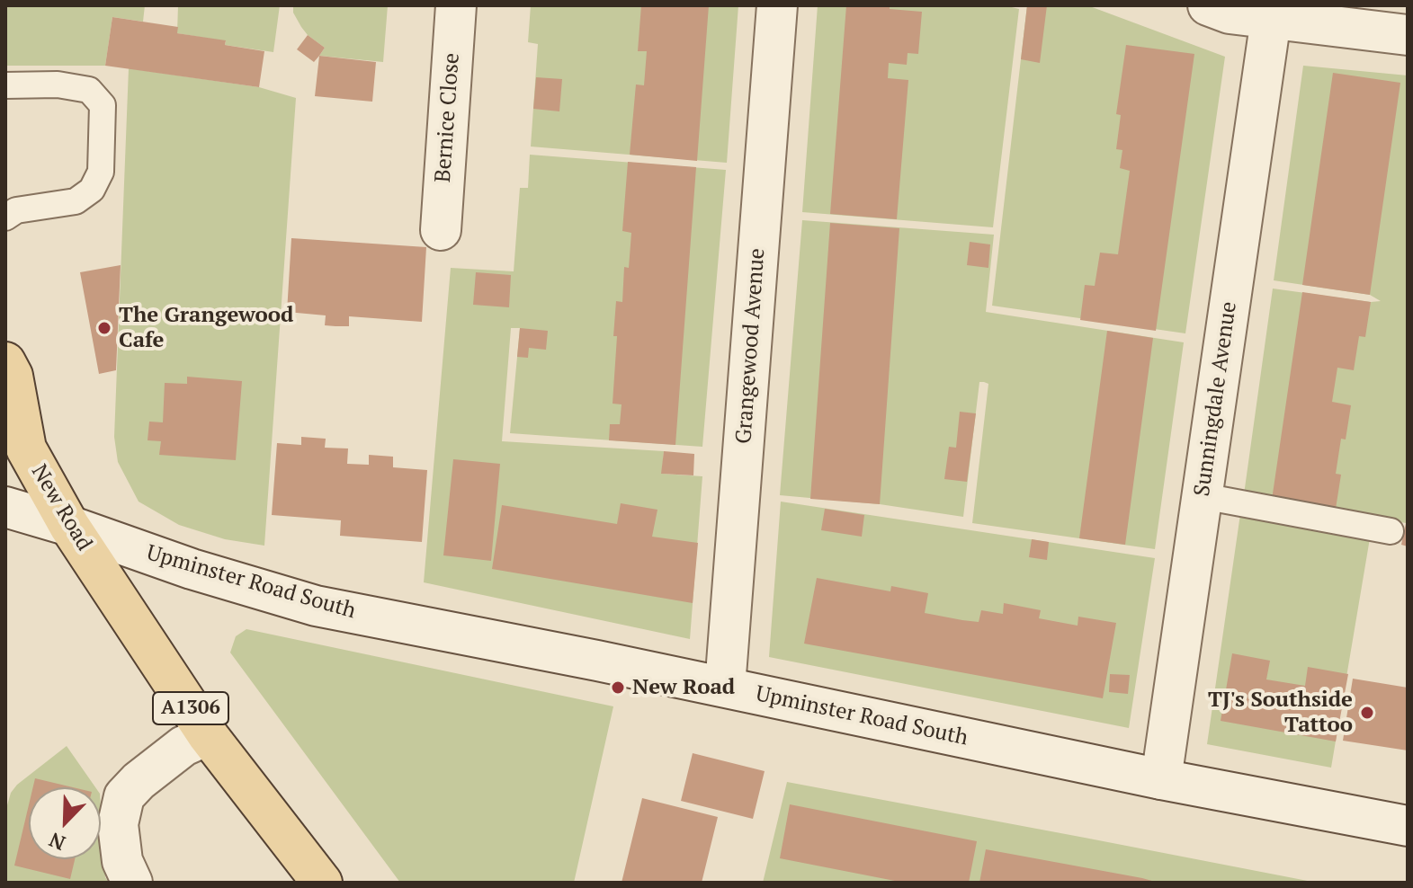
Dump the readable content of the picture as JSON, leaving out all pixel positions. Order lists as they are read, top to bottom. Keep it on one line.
{"streets":{"main road":["New Road","A1306"],"street":["Bernice Close","Grangewood Avenue","Sunningdale Avenue","Upminster Road South"]},"crossings":[["Grangewood Avenue","Upminster Road South"],["Sunningdale Avenue","Upminster Road South"],["New Road","Upminster Road South"]],"places":["The Grangewood Cafe","New Road","TJ's Southside Tattoo"],"north":"bottom left"}
